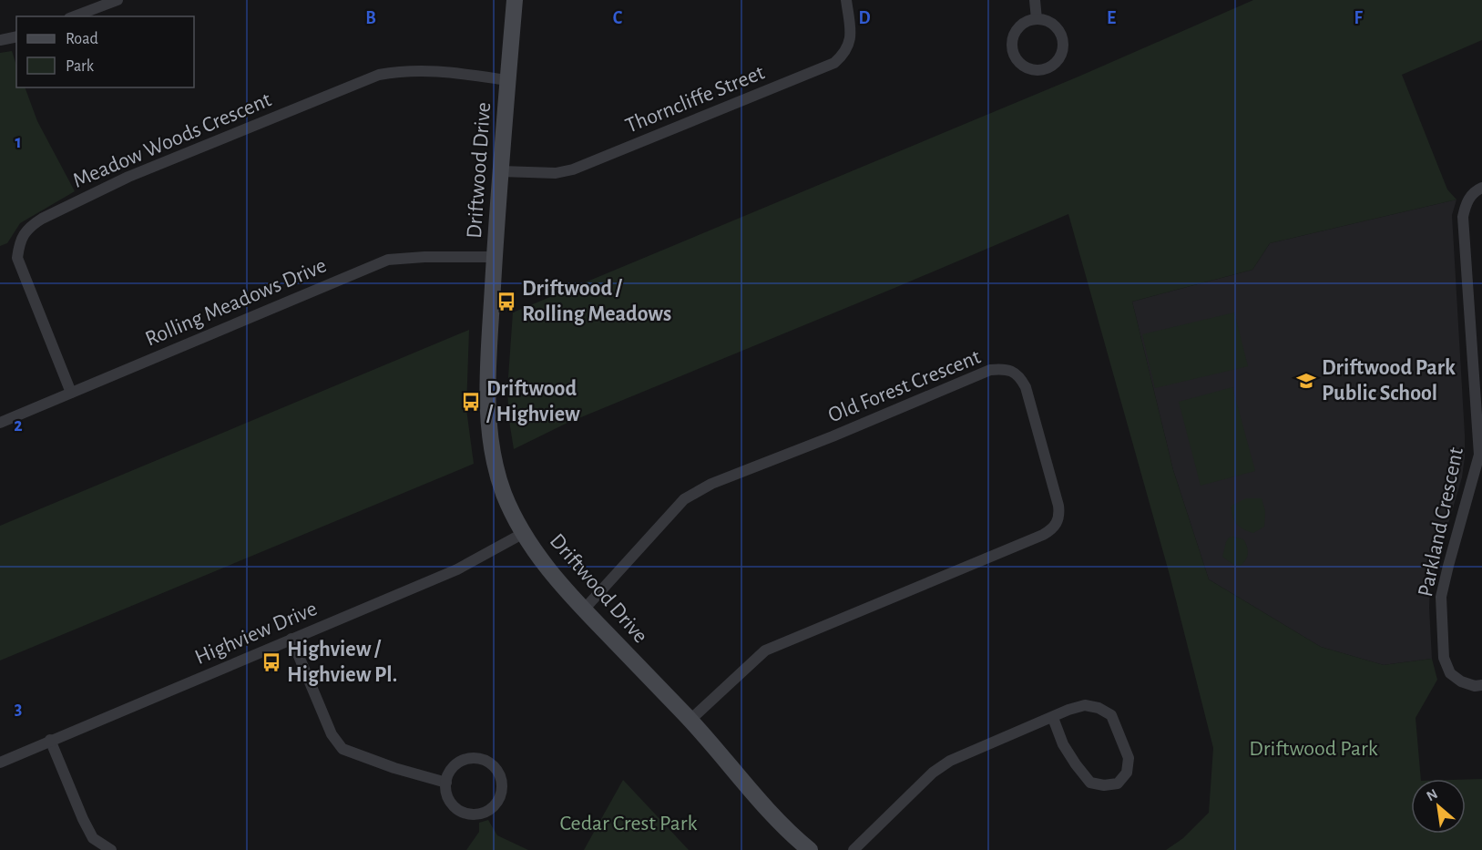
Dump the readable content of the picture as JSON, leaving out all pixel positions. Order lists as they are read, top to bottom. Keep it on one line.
{"streets":{"street":["Thorncliffe Street","Meadow Woods Crescent","Driftwood Drive","Rolling Meadows Drive","Old Forest Crescent","Parkland Crescent","Highview Drive"]},"crossings":[["Thorncliffe Street","Driftwood Drive"],["Meadow Woods Crescent","Driftwood Drive"],["Meadow Woods Crescent","Rolling Meadows Drive"],["Driftwood Drive","Rolling Meadows Drive"],["Driftwood Drive","Old Forest Crescent"],["Driftwood Drive","Highview Drive"]],"parks":["Driftwood Park","Cedar Crest Park"],"places":{"bus stop":["Driftwood / Rolling Meadows","Driftwood / Highview","Highview / Highview Pl."],"school or university":["Driftwood Park Public School"]},"legend":["Road","Park"],"north":"top left","grid":{"columns":["B","C","D","E","F"],"rows":["1","2","3"]}}
